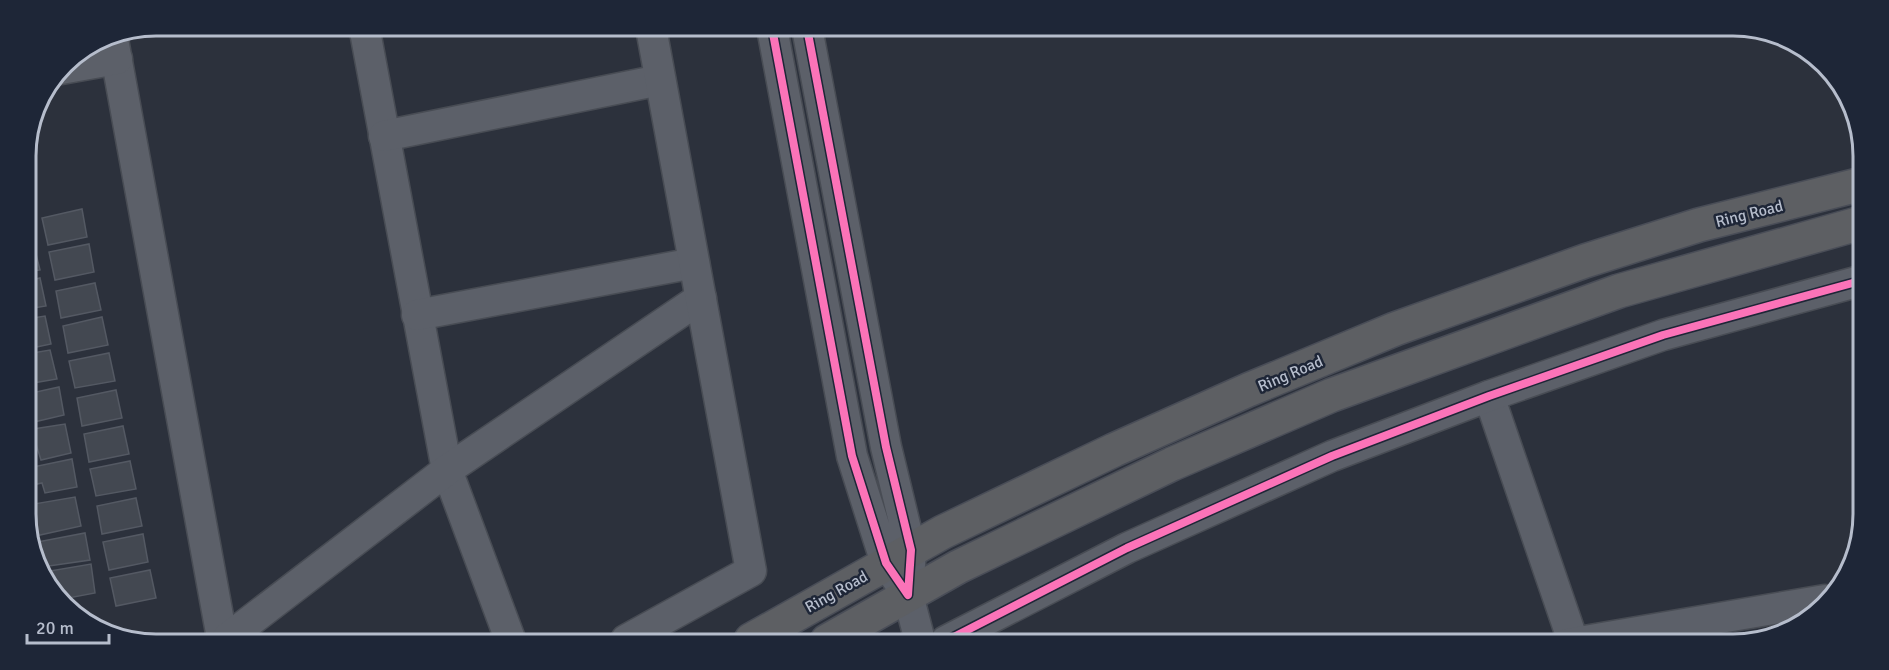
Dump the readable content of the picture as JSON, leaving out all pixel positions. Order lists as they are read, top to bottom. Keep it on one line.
{"streets":{"highway":["Ring Road"]},"scale_bar":"20 m"}
